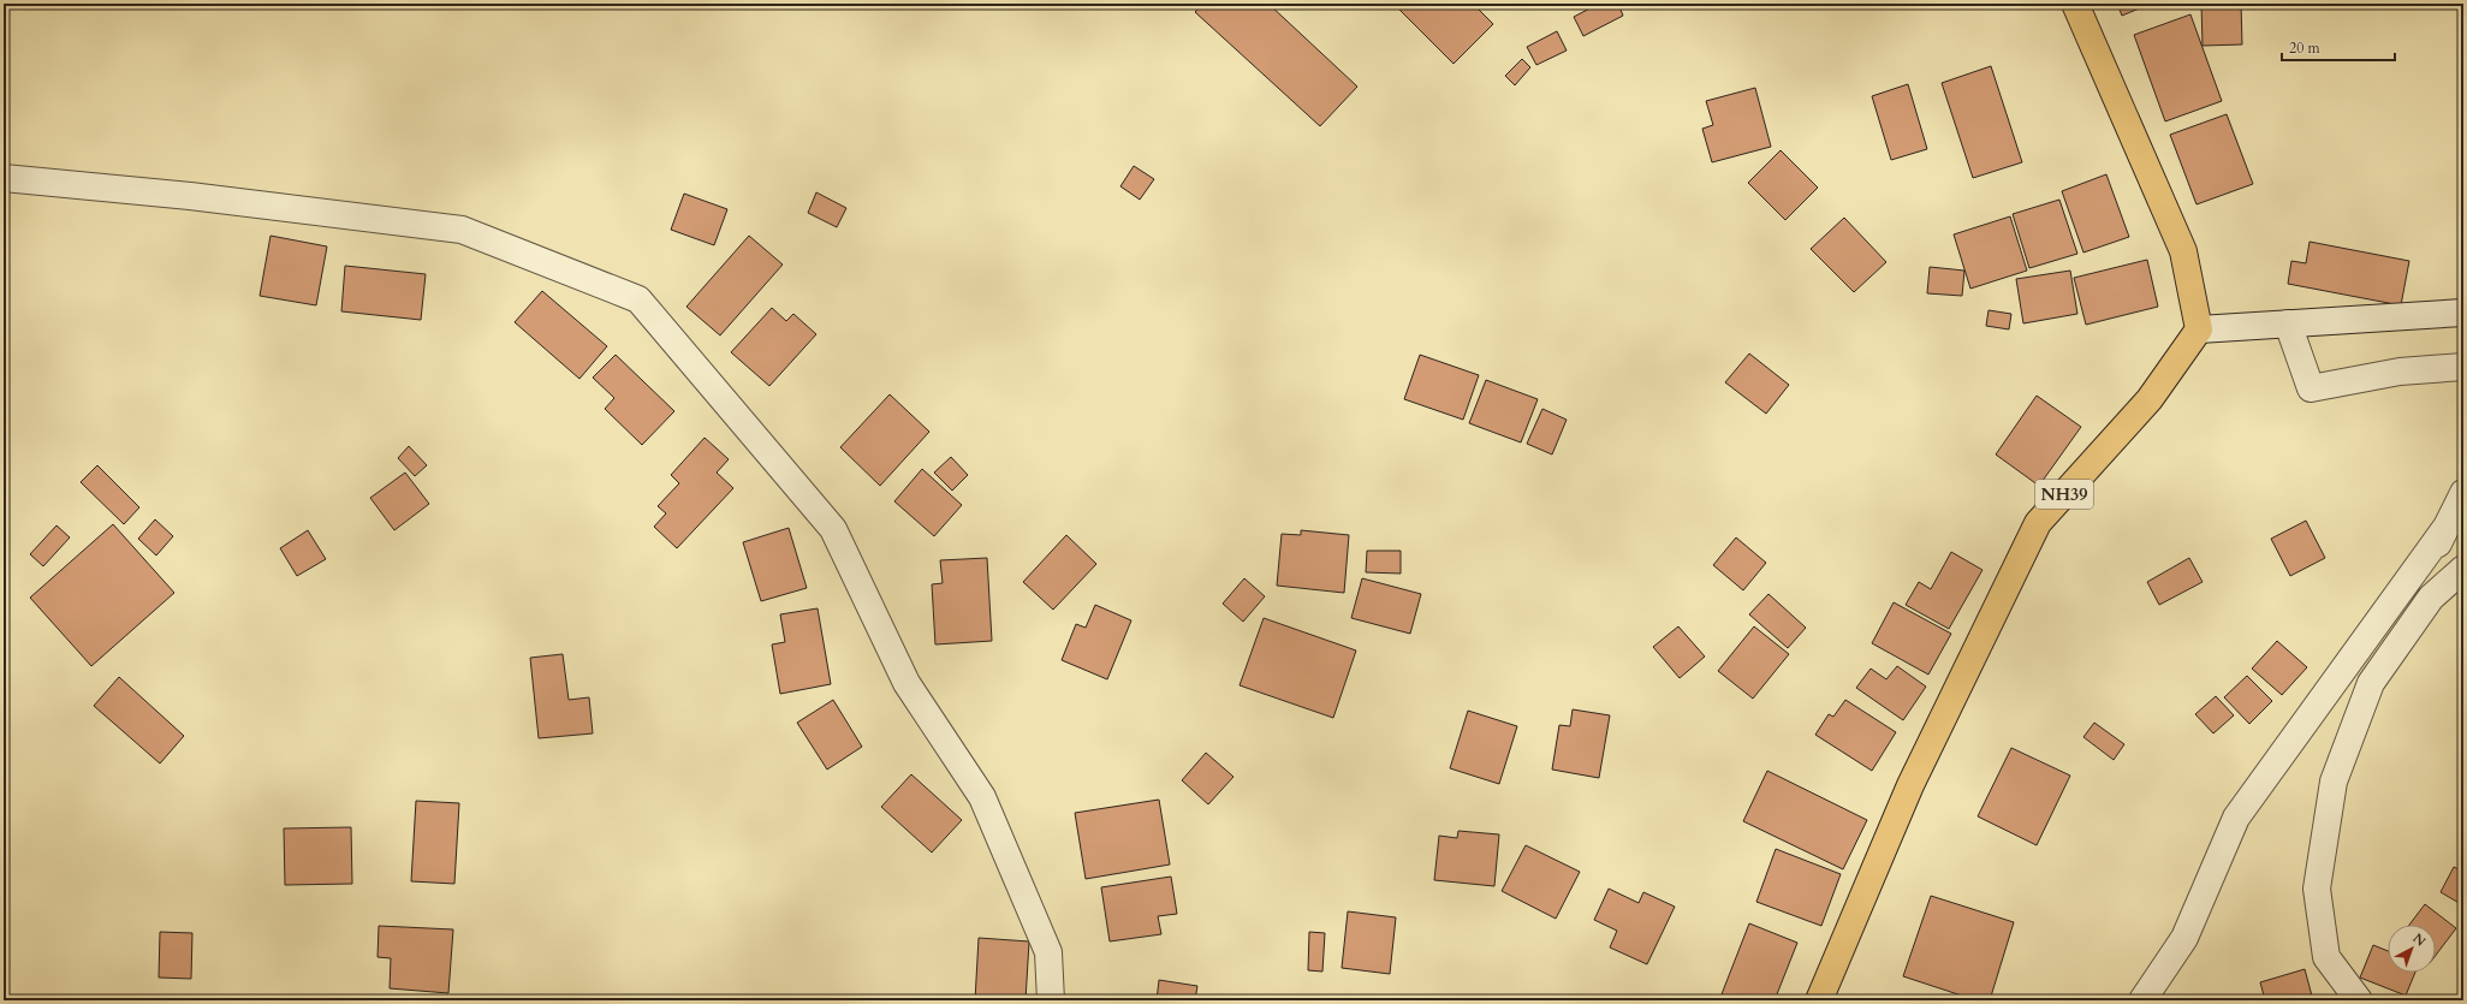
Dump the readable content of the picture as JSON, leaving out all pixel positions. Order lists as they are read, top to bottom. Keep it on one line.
{"streets":{"highway":["NH39"]},"scale_bar":"20 m","north":"top right"}
